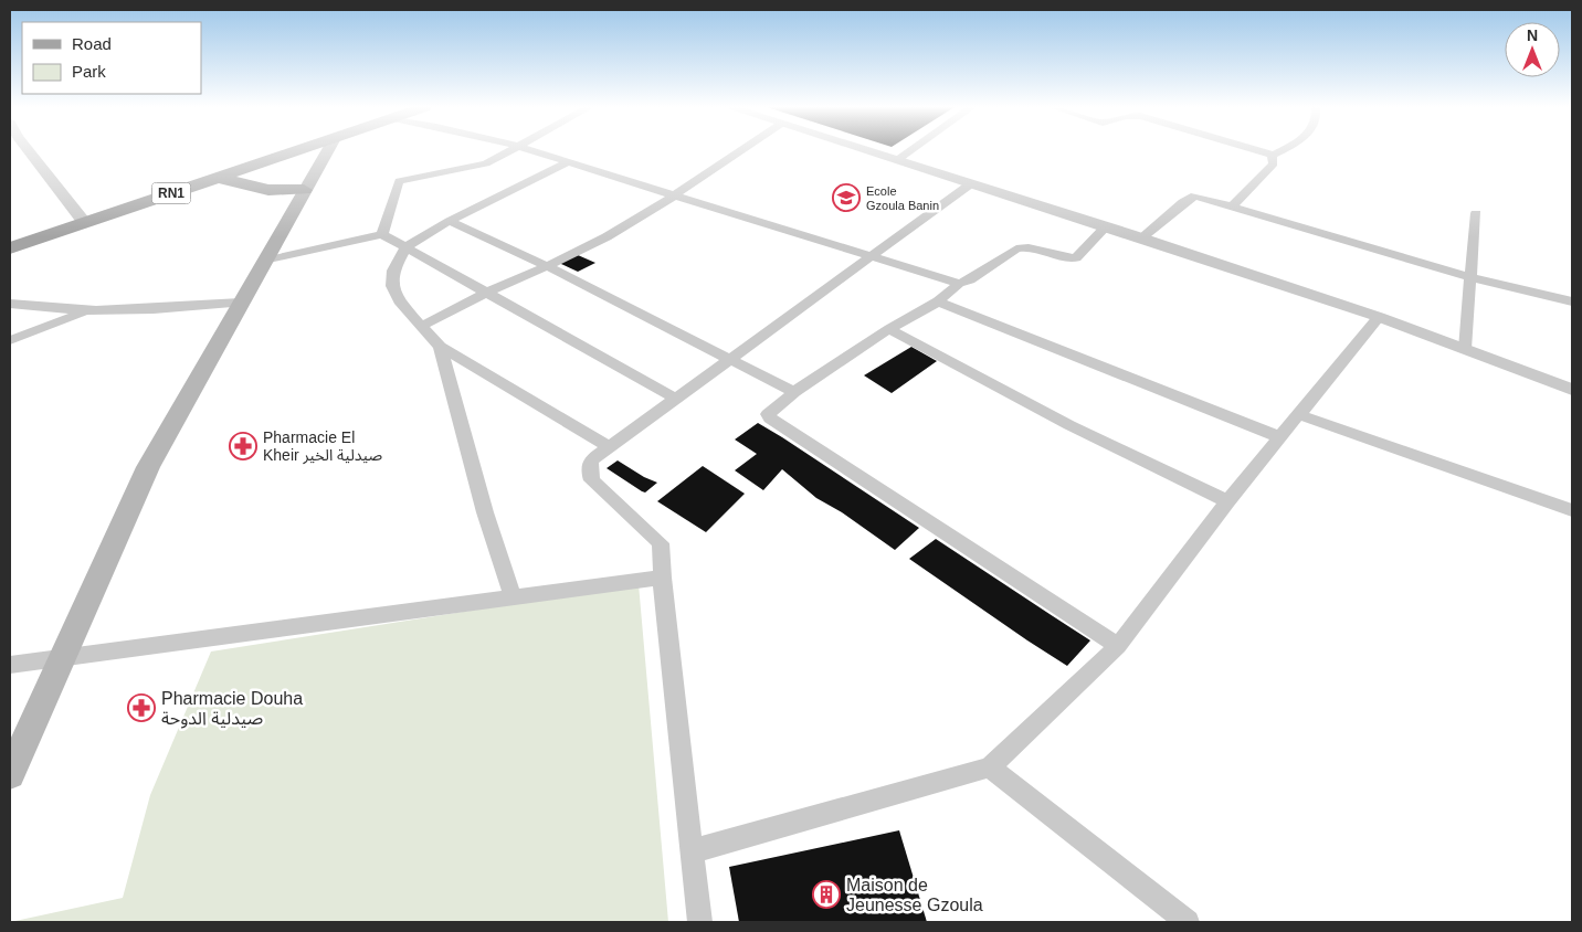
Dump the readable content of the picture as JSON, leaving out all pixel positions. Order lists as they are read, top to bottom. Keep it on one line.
{"streets":{"main road":["RN1"]},"places":{"school or university":["Ecole Gzoula Banin"],"pharmacy":["Pharmacie El Kheir صيدلية الخير","Pharmacie Douha صيدلية الدوحة"],"building":["Maison de Jeunesse Gzoula"]},"legend":["Road","Park"],"north":"top"}
